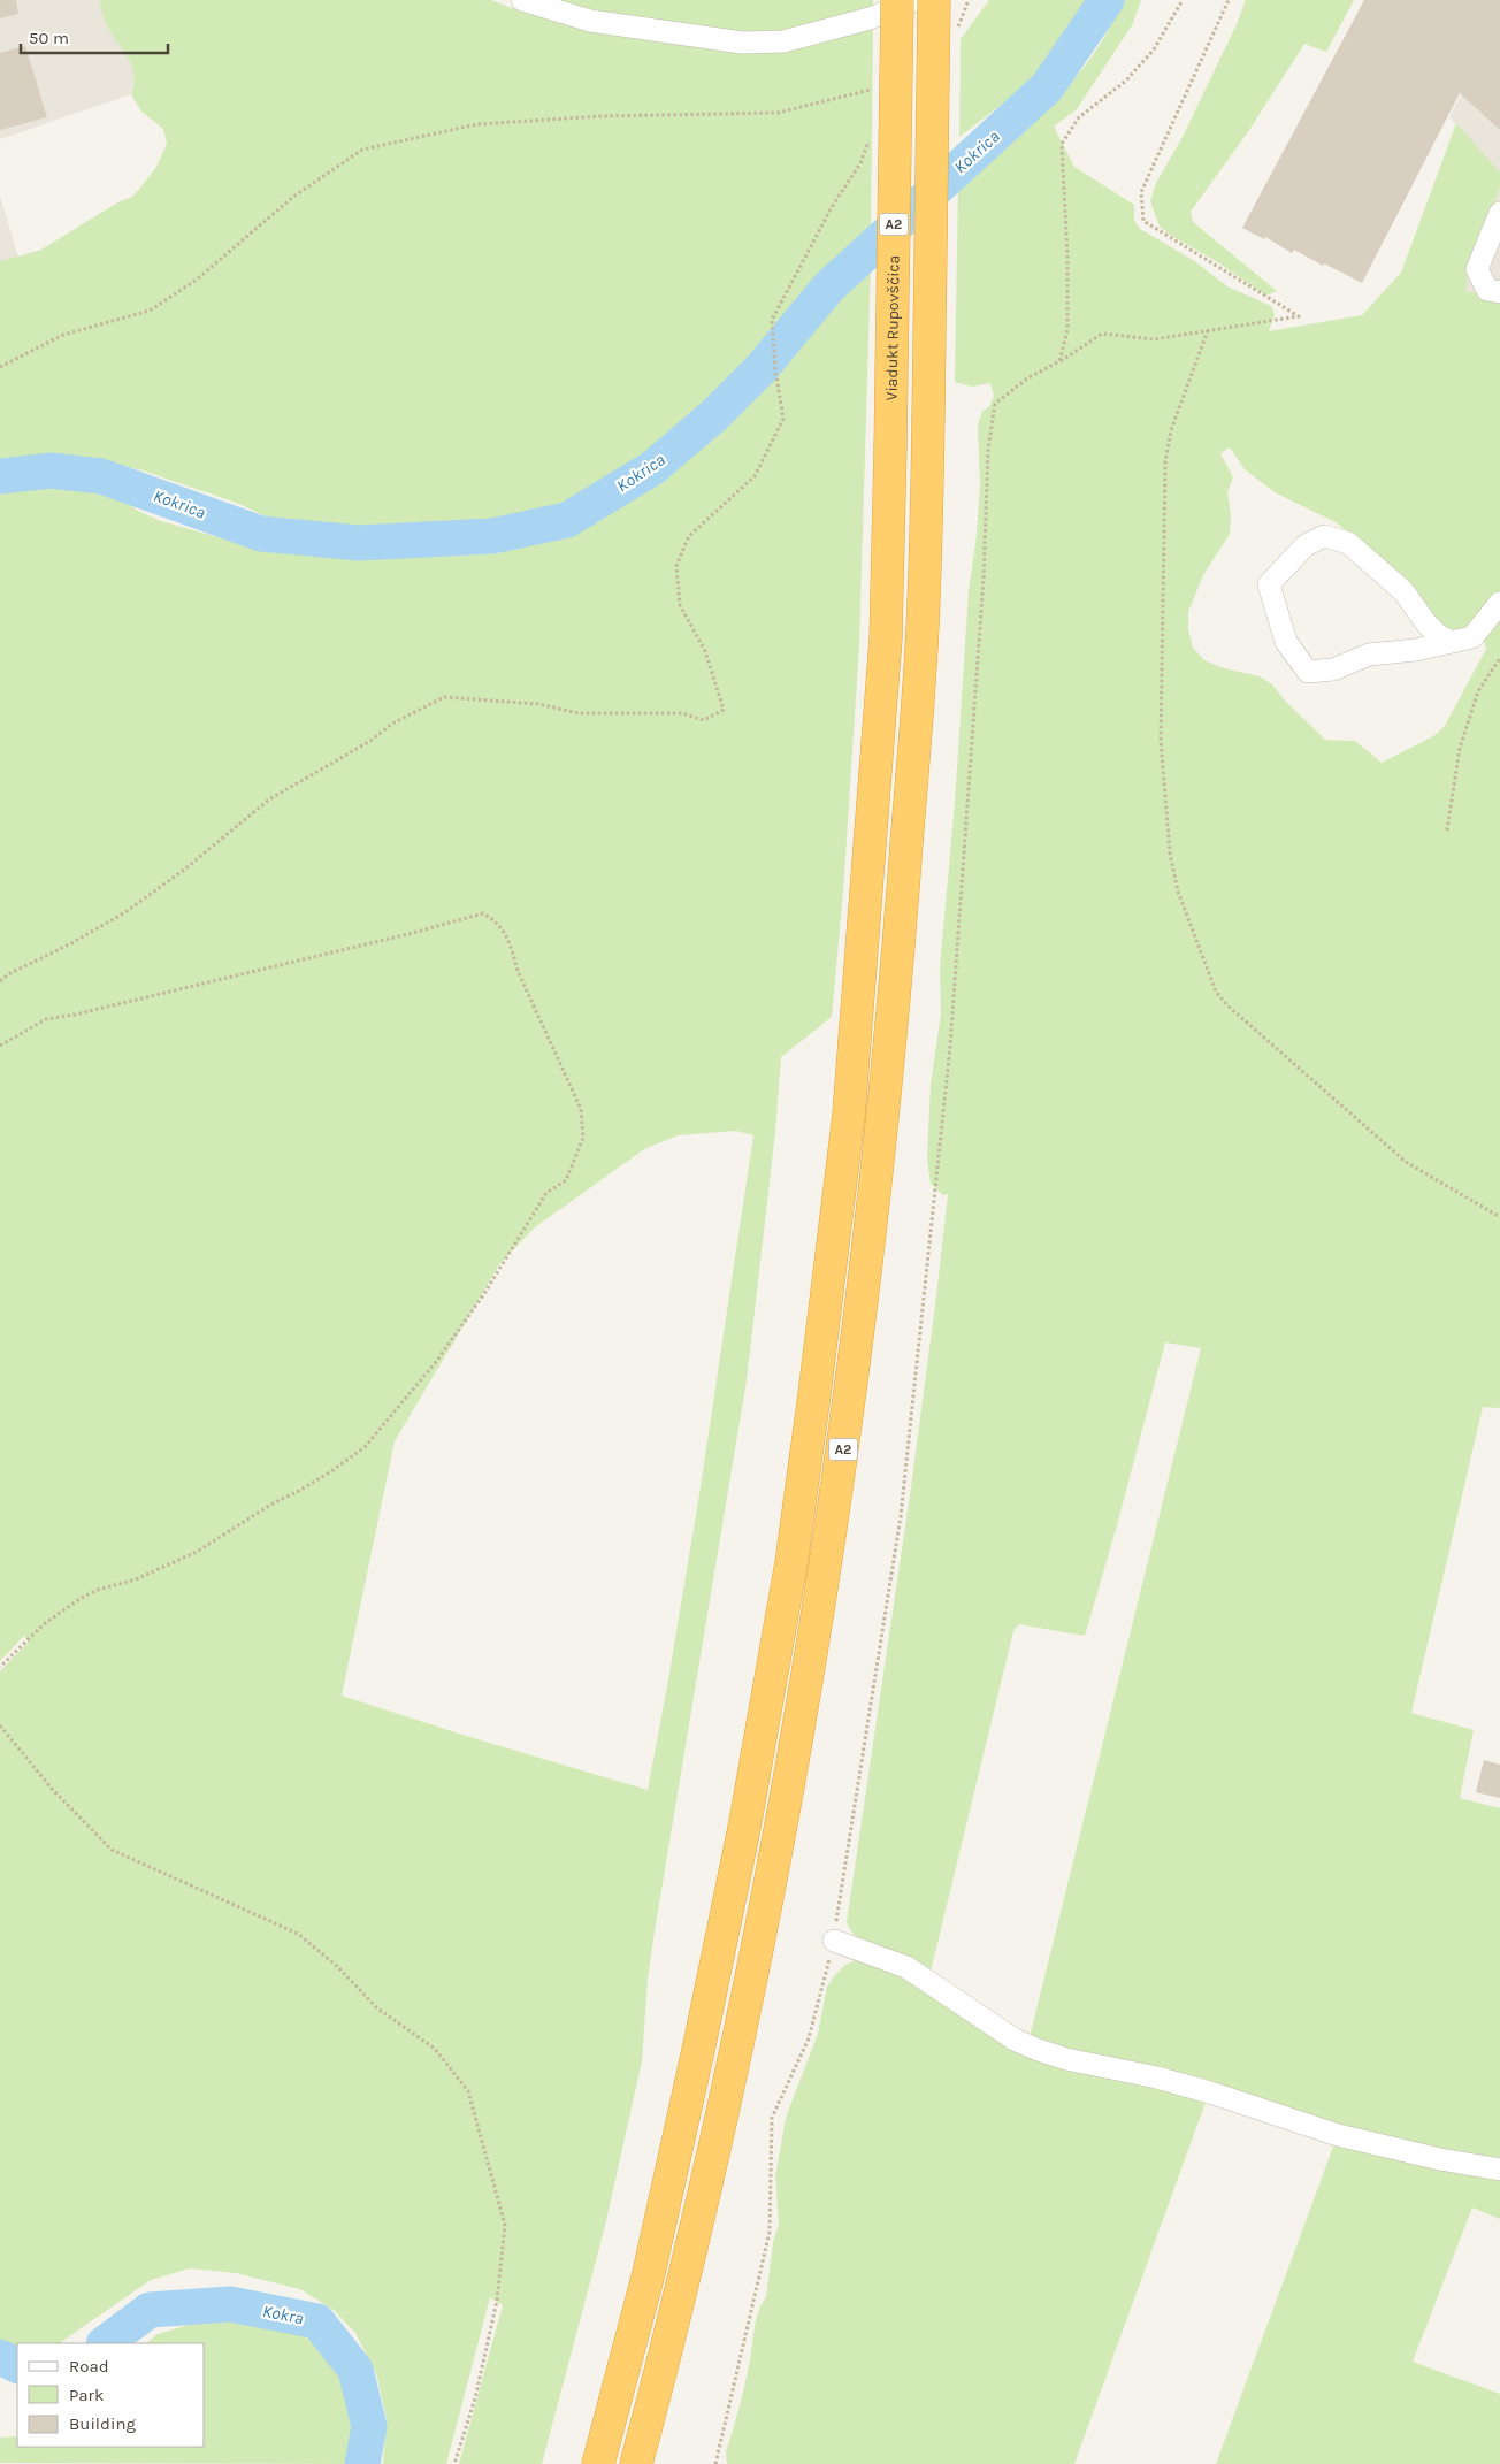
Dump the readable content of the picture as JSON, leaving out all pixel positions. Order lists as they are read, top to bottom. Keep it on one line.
{"streets":{"highway":["A2","Viadukt Rupovščica"]},"water":["Kokrica","Kokra"],"legend":["Road","Park","Building"],"scale_bar":"50 m"}
